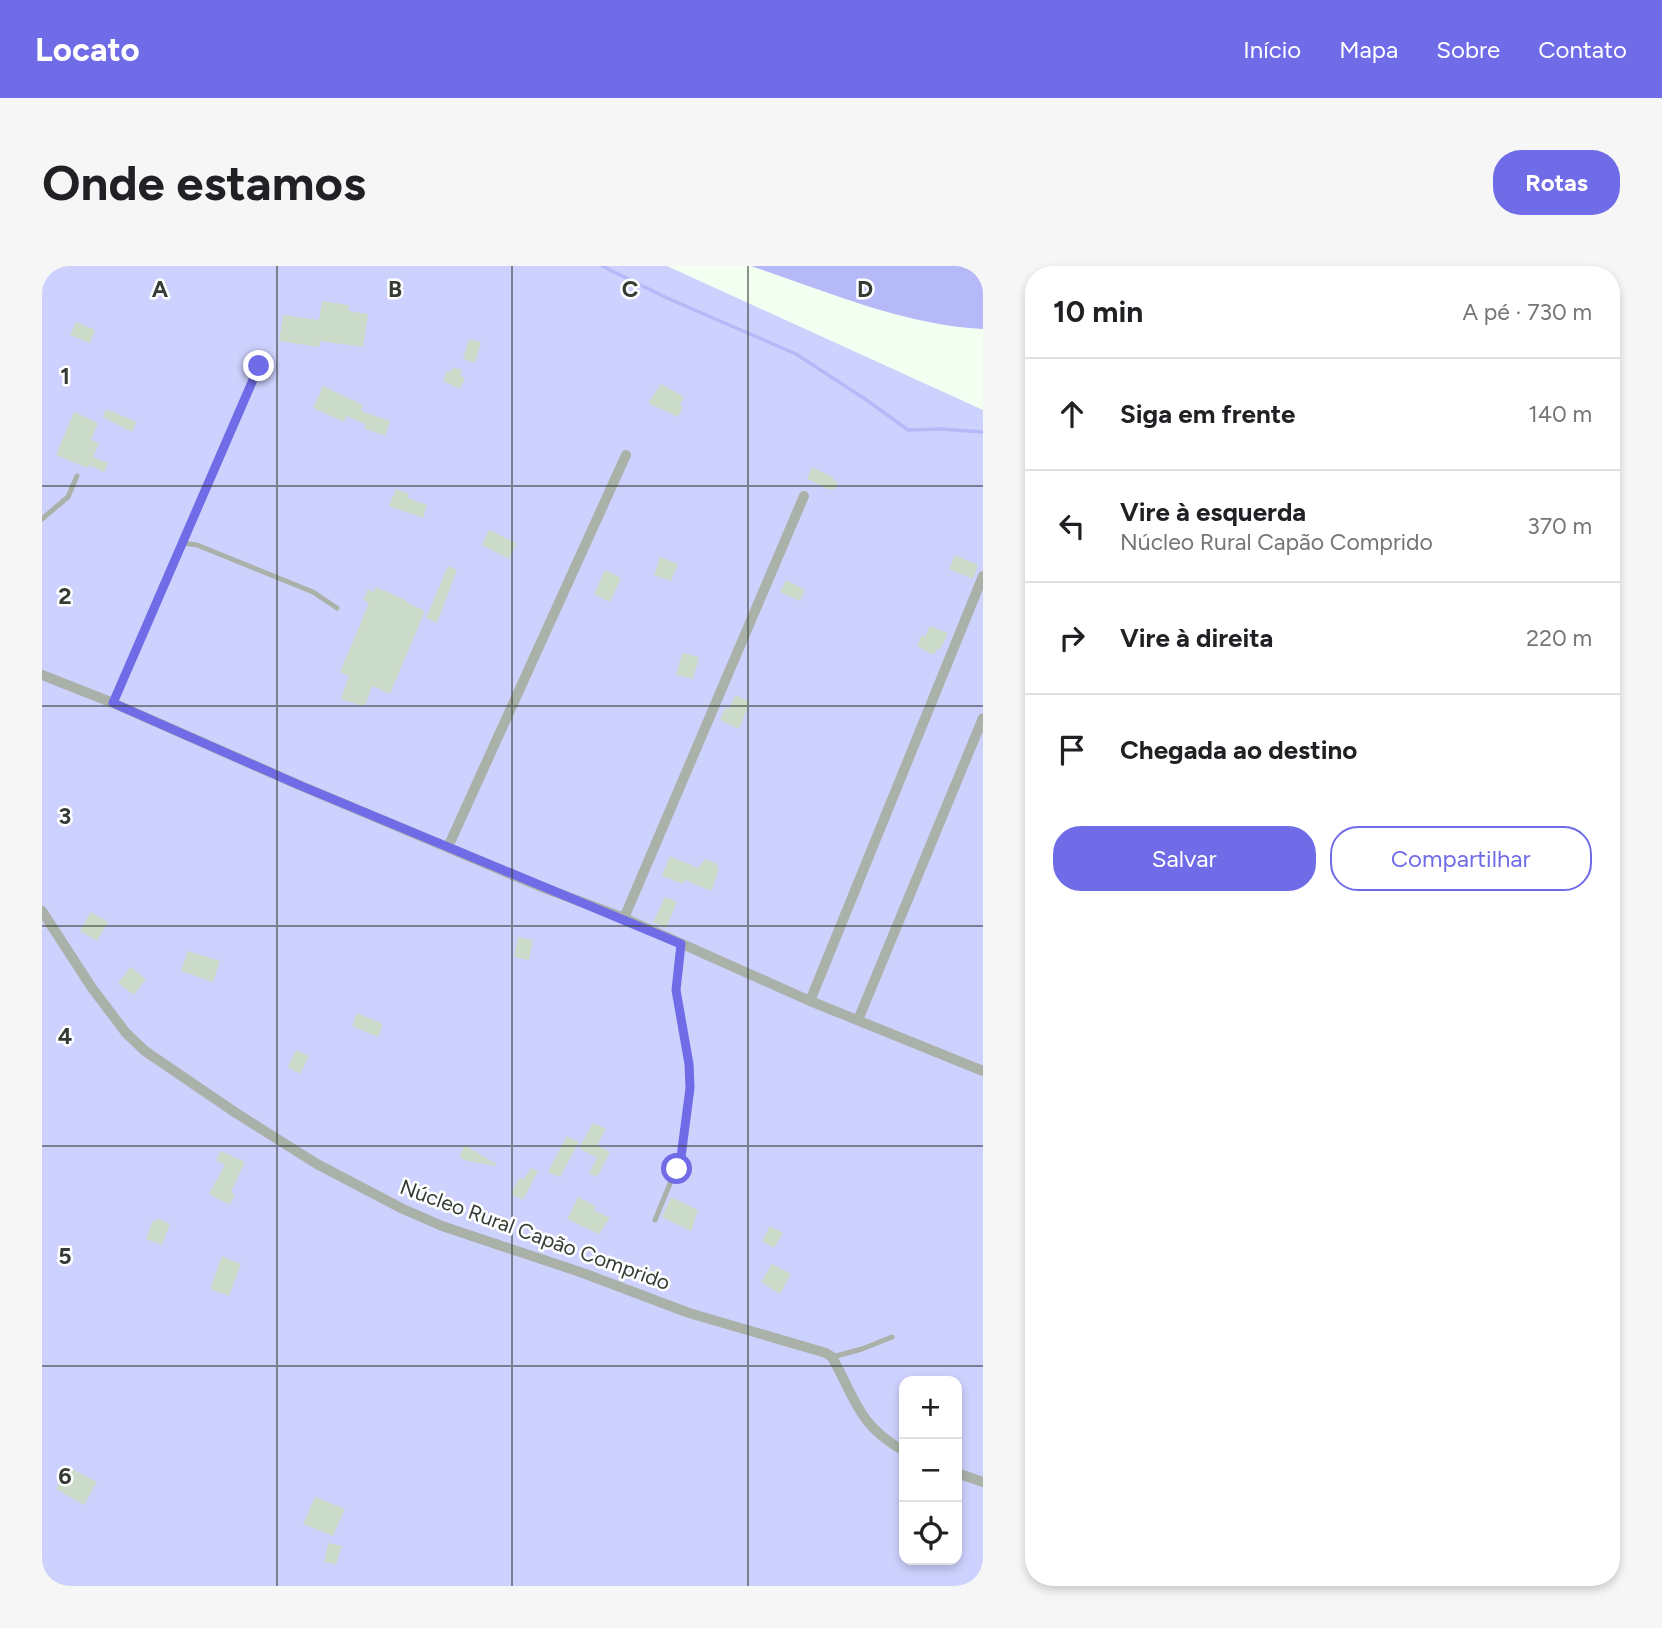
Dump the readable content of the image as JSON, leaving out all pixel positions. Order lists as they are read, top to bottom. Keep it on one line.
{"streets":{"street":["Núcleo Rural Capão Comprido"]},"page":{"header":"Locato","nav":["Início","Mapa","Sobre","Contato"],"buttons":["Rotas",["Salvar","Compartilhar"]],"title":"Onde estamos","heading":["10 min","A pé · 730 m"],"list":[["Siga em frente","140 m"],["Vire à esquerda","Núcleo Rural Capão Comprido","370 m"],["Vire à direita","220 m"],"Chegada ao destino"],"map_buttons":["+","−"]},"grid":{"columns":["A","B","C","D"],"rows":["1","2","3","4","5","6"]}}
